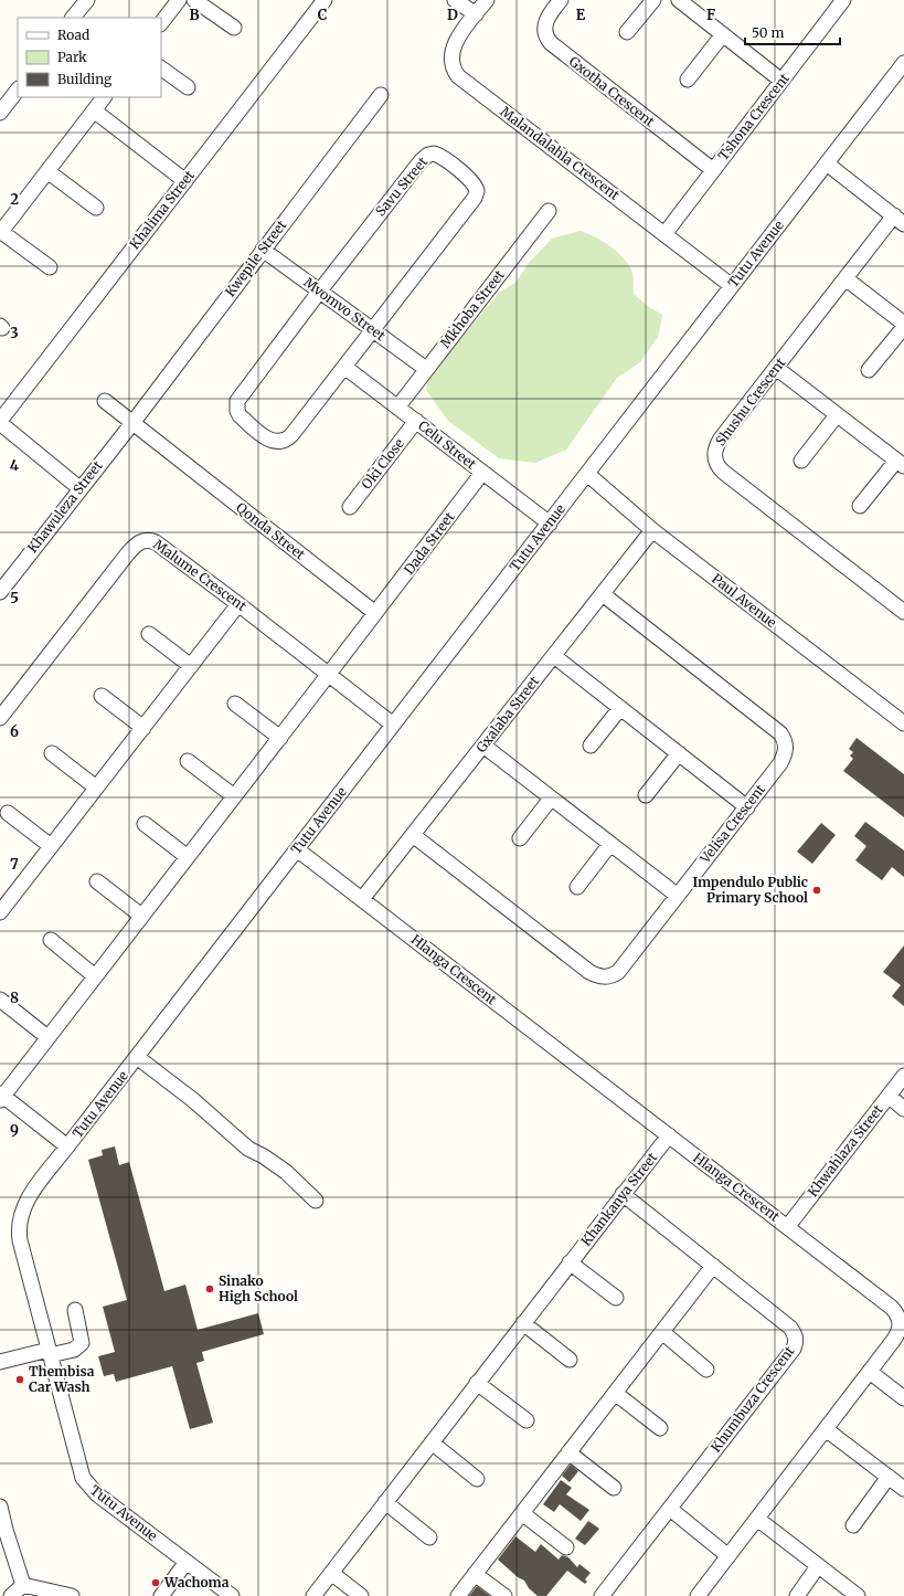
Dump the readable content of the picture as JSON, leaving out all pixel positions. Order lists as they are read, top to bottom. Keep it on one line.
{"streets":{"street":["Gxotha Crescent","Tshona Crescent","Malandalahla Crescent","Savu Street","Khalima Street","Tutu Avenue","Kwepile Street","Mvomvo Street","Mkhoba Street","Shushu Crescent","Celu Street","Oki Close","Khawuleza Street","Qonda Street","Dada Street","Malume Crescent","Paul Avenue","Gxalaba Street","Velisa Crescent","Hlanga Crescent","Khwahlaza Street","Khankanya Street","Khumbuza Crescent"]},"crossings":[["Gxotha Crescent","Tshona Crescent"],["Tshona Crescent","Malandalahla Crescent"],["Malandalahla Crescent","Tutu Avenue"],["Savu Street","Mvomvo Street"],["Savu Street","Celu Street"],["Tutu Avenue","Celu Street"],["Tutu Avenue","Malume Crescent"],["Tutu Avenue","Paul Avenue"],["Tutu Avenue","Hlanga Crescent"],["Kwepile Street","Mvomvo Street"],["Kwepile Street","Khawuleza Street"],["Kwepile Street","Qonda Street"],["Mvomvo Street","Mkhoba Street"],["Mkhoba Street","Celu Street"],["Celu Street","Oki Close"],["Celu Street","Dada Street"],["Khawuleza Street","Qonda Street"],["Qonda Street","Dada Street"],["Paul Avenue","Gxalaba Street"],["Gxalaba Street","Velisa Crescent"],["Gxalaba Street","Hlanga Crescent"],["Hlanga Crescent","Khwahlaza Street"],["Hlanga Crescent","Khankanya Street"],["Khankanya Street","Khumbuza Crescent"]],"places":["Impendulo Public Primary School","Sinako High School","Thembisa Car Wash","Wachoma"],"legend":["Road","Park","Building"],"scale_bar":"50 m","grid":{"columns":["B","C","D","E","F"],"rows":["2","3","4","5","6","7","8","9"]}}
